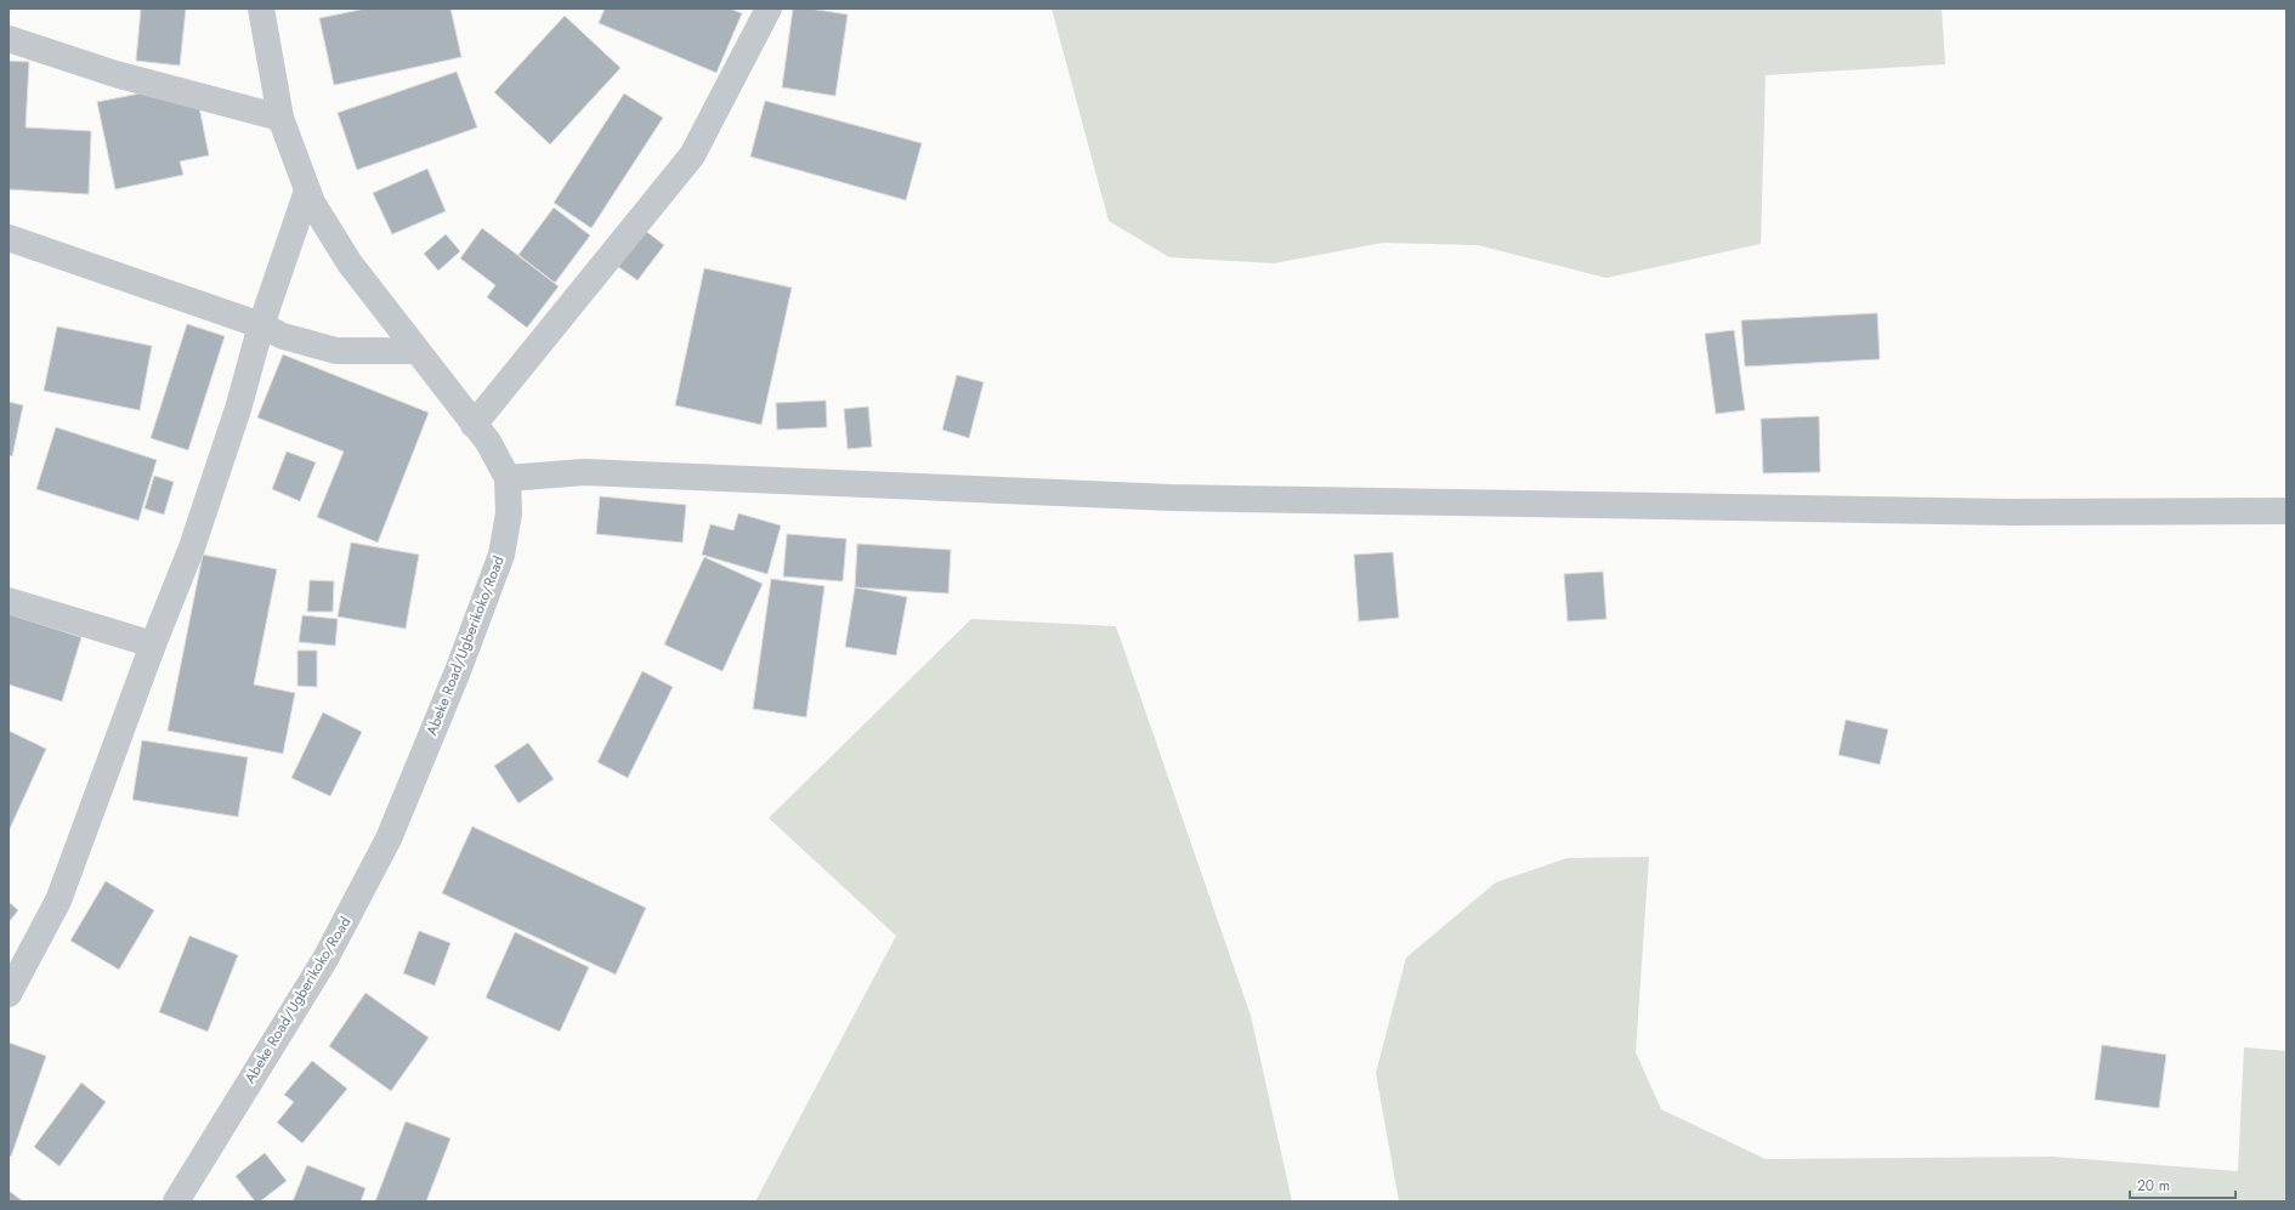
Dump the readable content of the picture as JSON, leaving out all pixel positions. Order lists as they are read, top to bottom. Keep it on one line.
{"streets":{"street":["Abeke Road/Ugberikoko/Road"]},"scale_bar":"20 m"}
